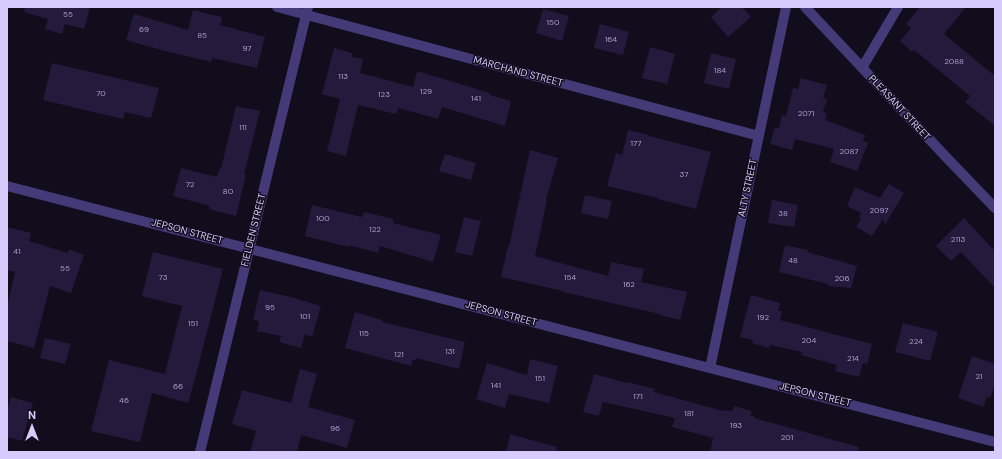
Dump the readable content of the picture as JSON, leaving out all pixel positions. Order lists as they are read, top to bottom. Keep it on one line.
{"streets":{"street":["MARCHAND STREET","PLEASANT STREET","ALTY STREET","FIELDEN STREET","JEPSON STREET"]},"crossings":[["MARCHAND STREET","ALTY STREET"],["MARCHAND STREET","FIELDEN STREET"],["ALTY STREET","JEPSON STREET"],["FIELDEN STREET","JEPSON STREET"]],"house_numbers":["55","150","69","85","164","97","2088","184","113","129","70","123","141","2071","111","177","2087","37","72","80","2097","38","100","122","2113","41","48","55","73","154","206","162","95","101","192","151","115","204","224","131","121","214","21","151","141","66","171","46","181","193","96","201"],"north":"top"}
